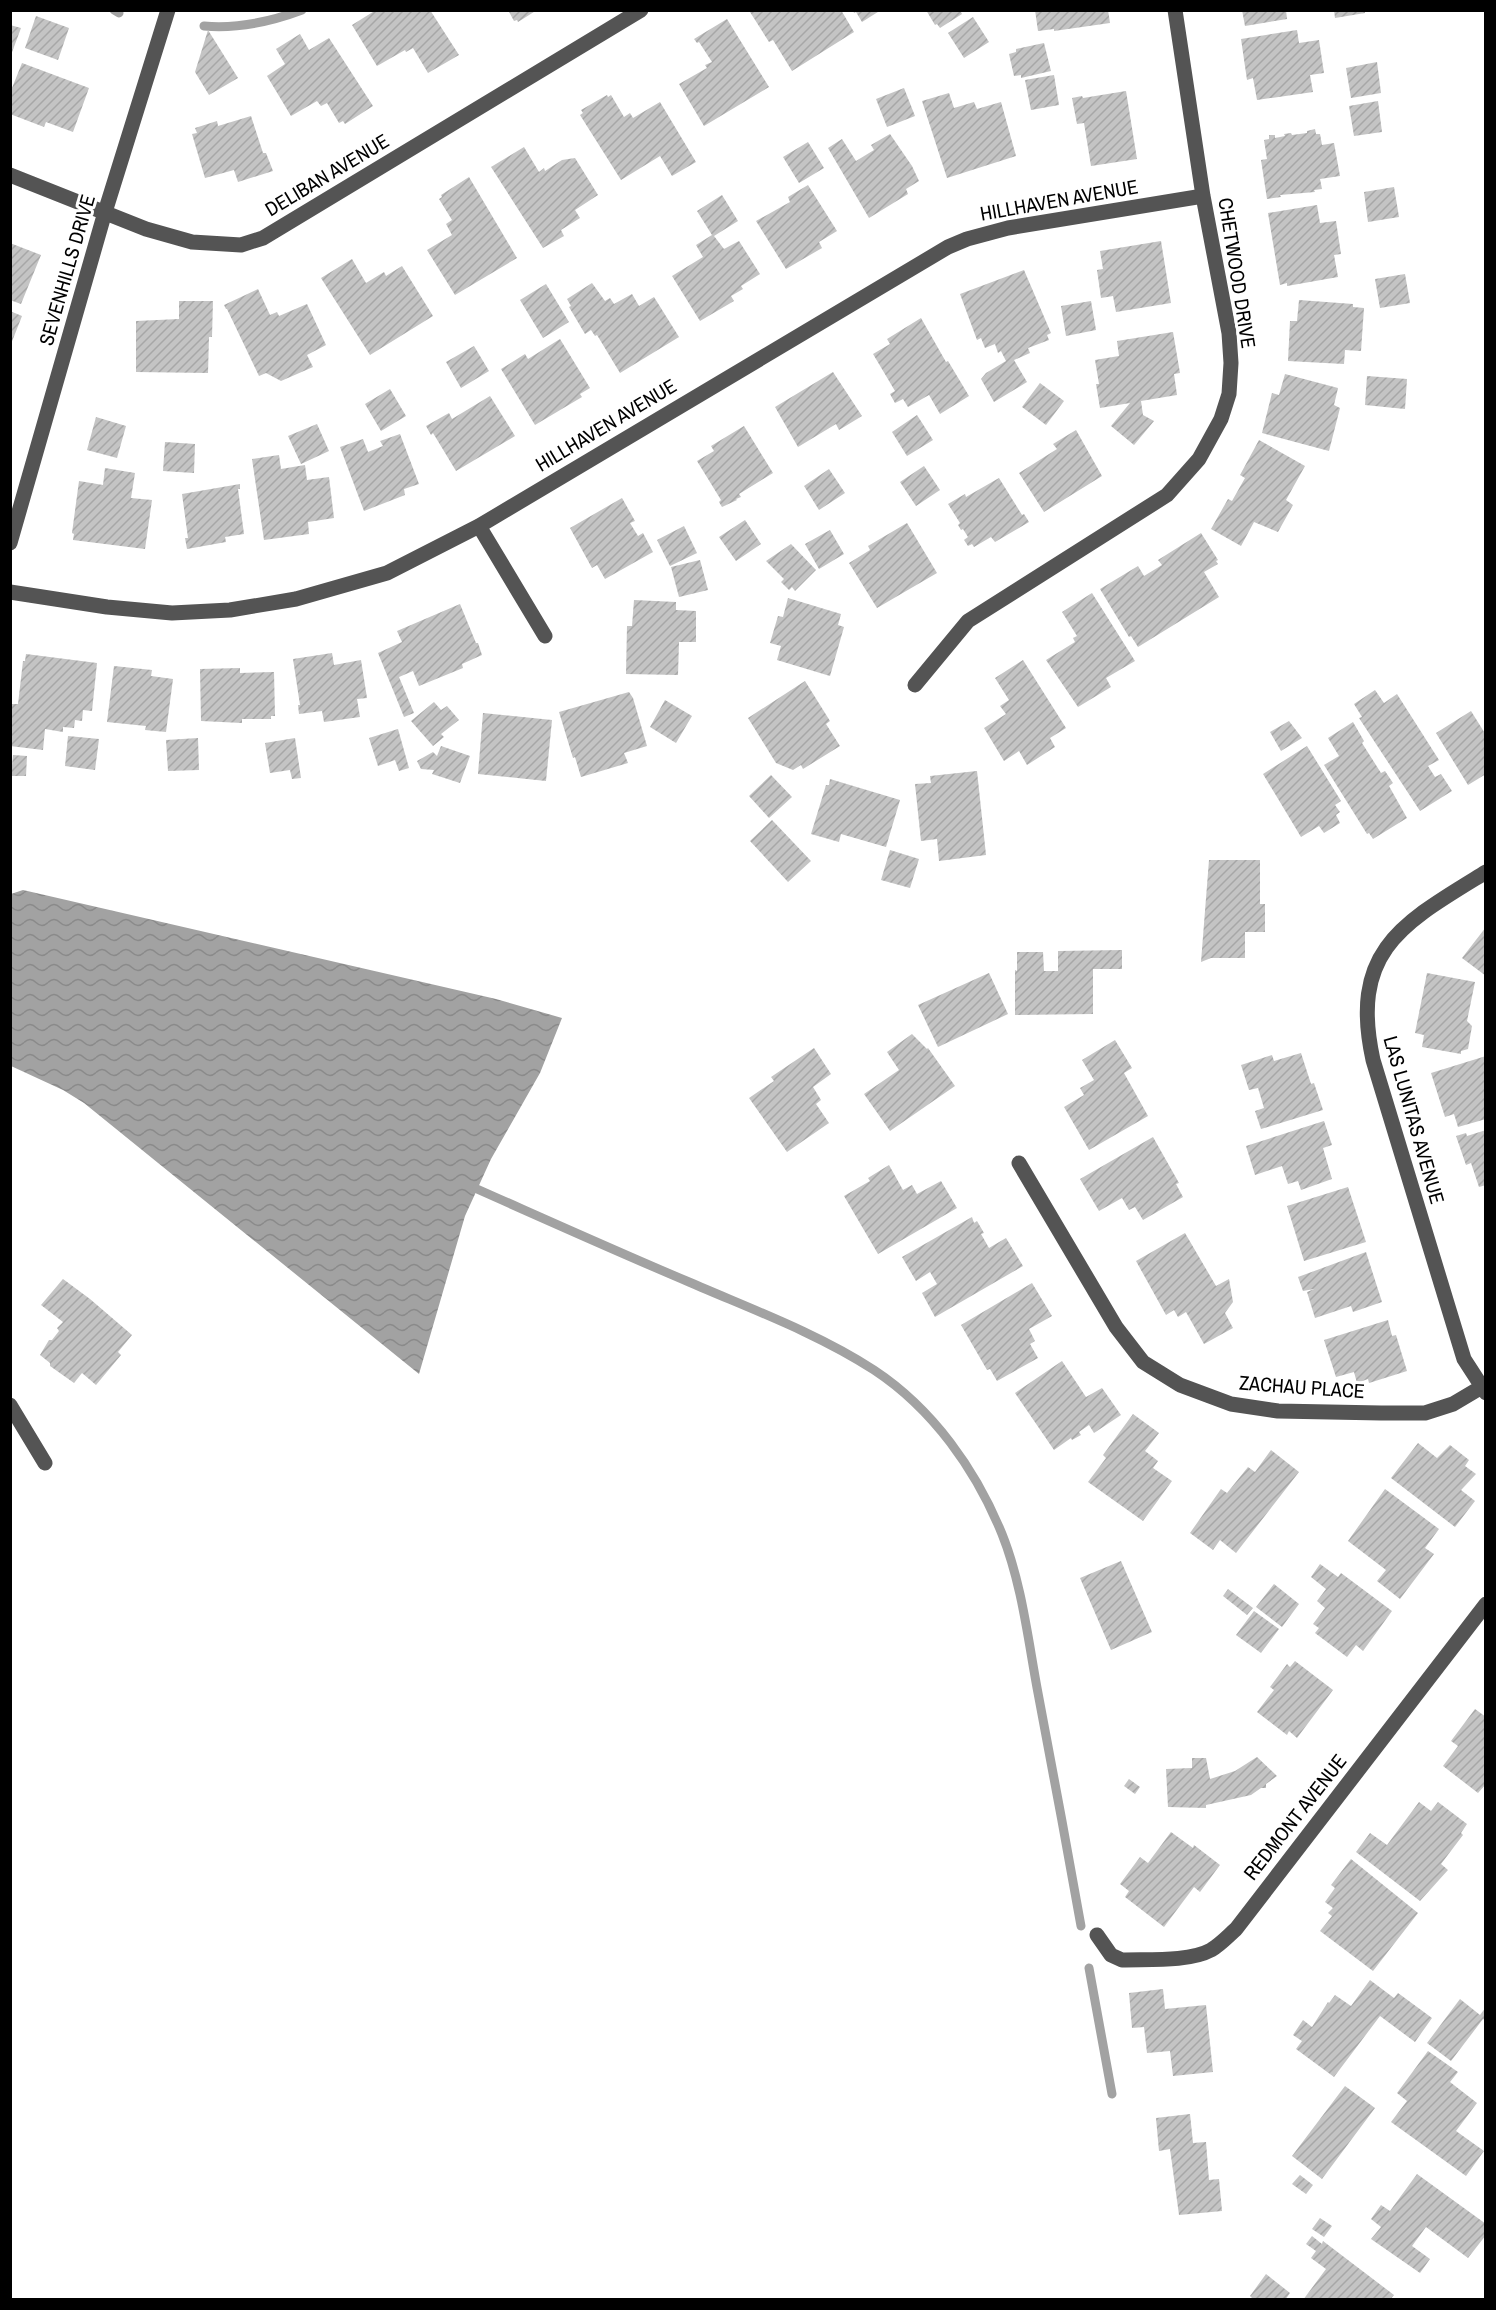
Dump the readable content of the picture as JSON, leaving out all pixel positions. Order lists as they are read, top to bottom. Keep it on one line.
{"streets":{"street":["DELIBAN AVENUE","HILLHAVEN AVENUE","SEVENHILLS DRIVE","CHETWOOD DRIVE","LAS LUNITAS AVENUE","ZACHAU PLACE","REDMONT AVENUE"]},"crossings":[["DELIBAN AVENUE","SEVENHILLS DRIVE"],["HILLHAVEN AVENUE","CHETWOOD DRIVE"],["LAS LUNITAS AVENUE","ZACHAU PLACE"]]}
